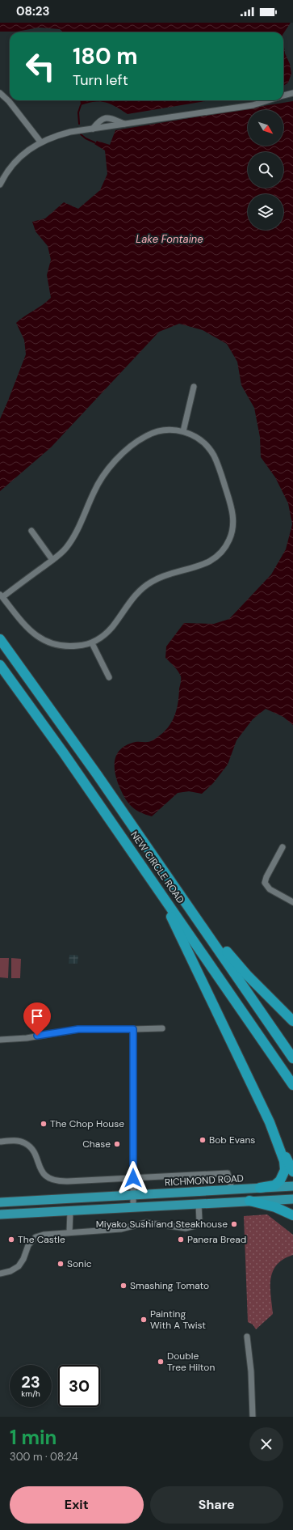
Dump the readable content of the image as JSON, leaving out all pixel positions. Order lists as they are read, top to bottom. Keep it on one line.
{"streets":{"highway":["NEW CIRCLE ROAD","RICHMOND ROAD"]},"water":["Lake Fontaine"],"places":["The Chop House","Bob Evans","Chase","Miyako Sushi and Steakhouse","The Castle","Panera Bread","Sonic","Smashing Tomato","Painting With A Twist","Double Tree Hilton"],"north":"bottom right","page":{"status":"08:23","turn":["180 m","Turn left"],"speed":"23 km/h","limit":"30","heading":["1 min","300 m · 08:24"],"buttons":["Exit","Share"]}}
